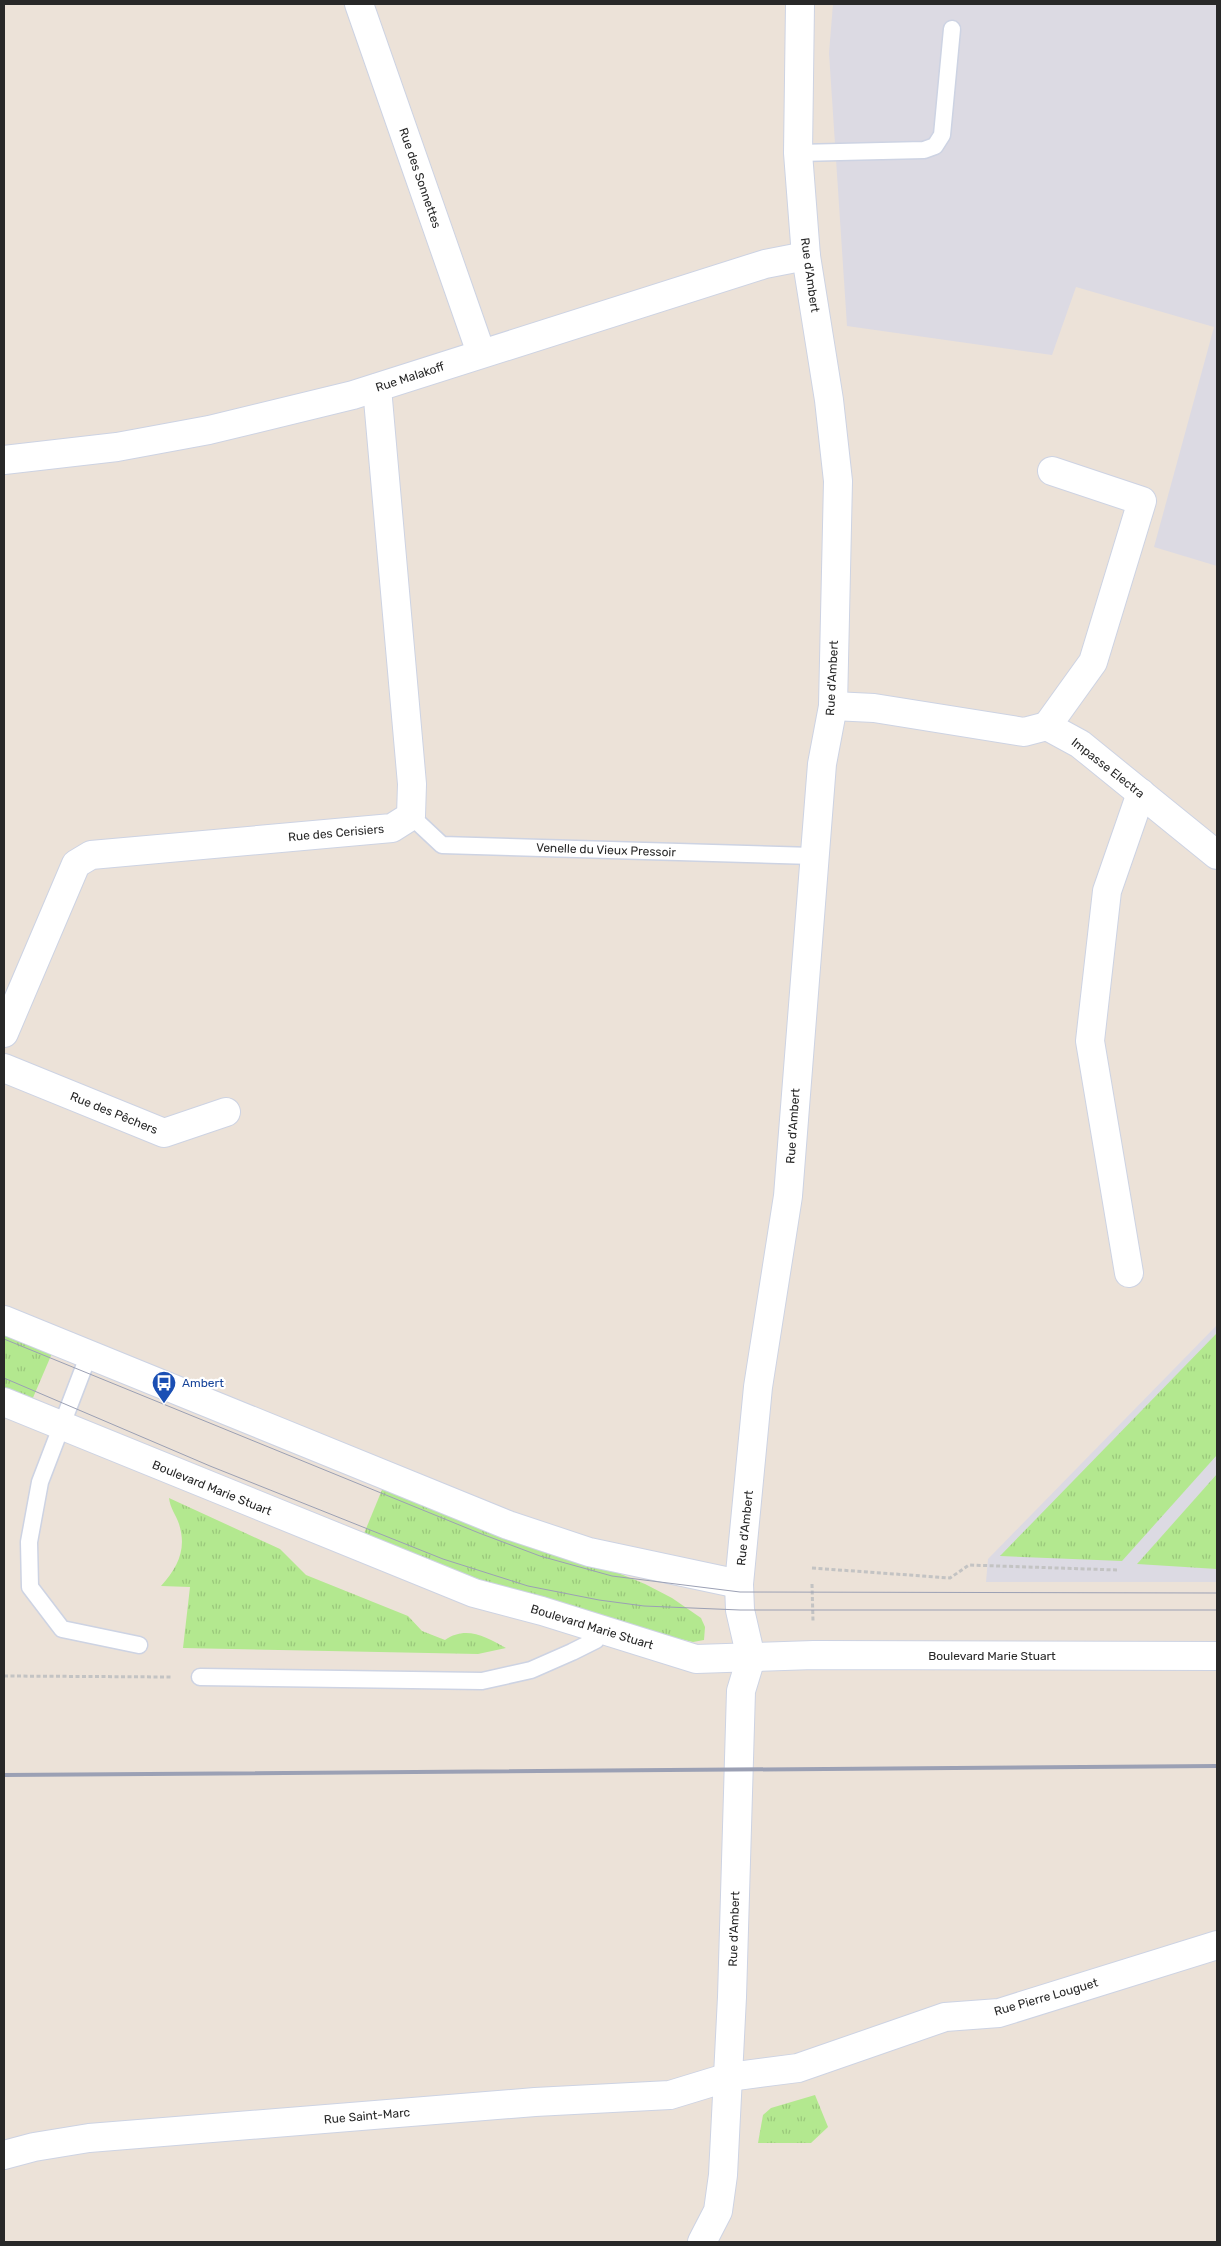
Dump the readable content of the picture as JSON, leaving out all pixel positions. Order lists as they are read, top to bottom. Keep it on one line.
{"streets":{"street":["Rue des Sonnettes","Rue d'Ambert","Rue Malakoff","Impasse Electra","Rue des Cerisiers","Rue des Pêchers","Boulevard Marie Stuart","Rue Pierre Louguet","Rue Saint-Marc"],"lane":["Venelle du Vieux Pressoir"]},"crossings":[["Rue des Sonnettes","Rue Malakoff"],["Rue d'Ambert","Rue Malakoff"],["Rue d'Ambert","Venelle du Vieux Pressoir"],["Rue d'Ambert","Boulevard Marie Stuart"],["Rue d'Ambert","Rue Pierre Louguet"],["Rue d'Ambert","Rue Saint-Marc"],["Rue des Cerisiers","Venelle du Vieux Pressoir"],["Rue Pierre Louguet","Rue Saint-Marc"]],"places":{"bus stop":["Ambert"]}}
